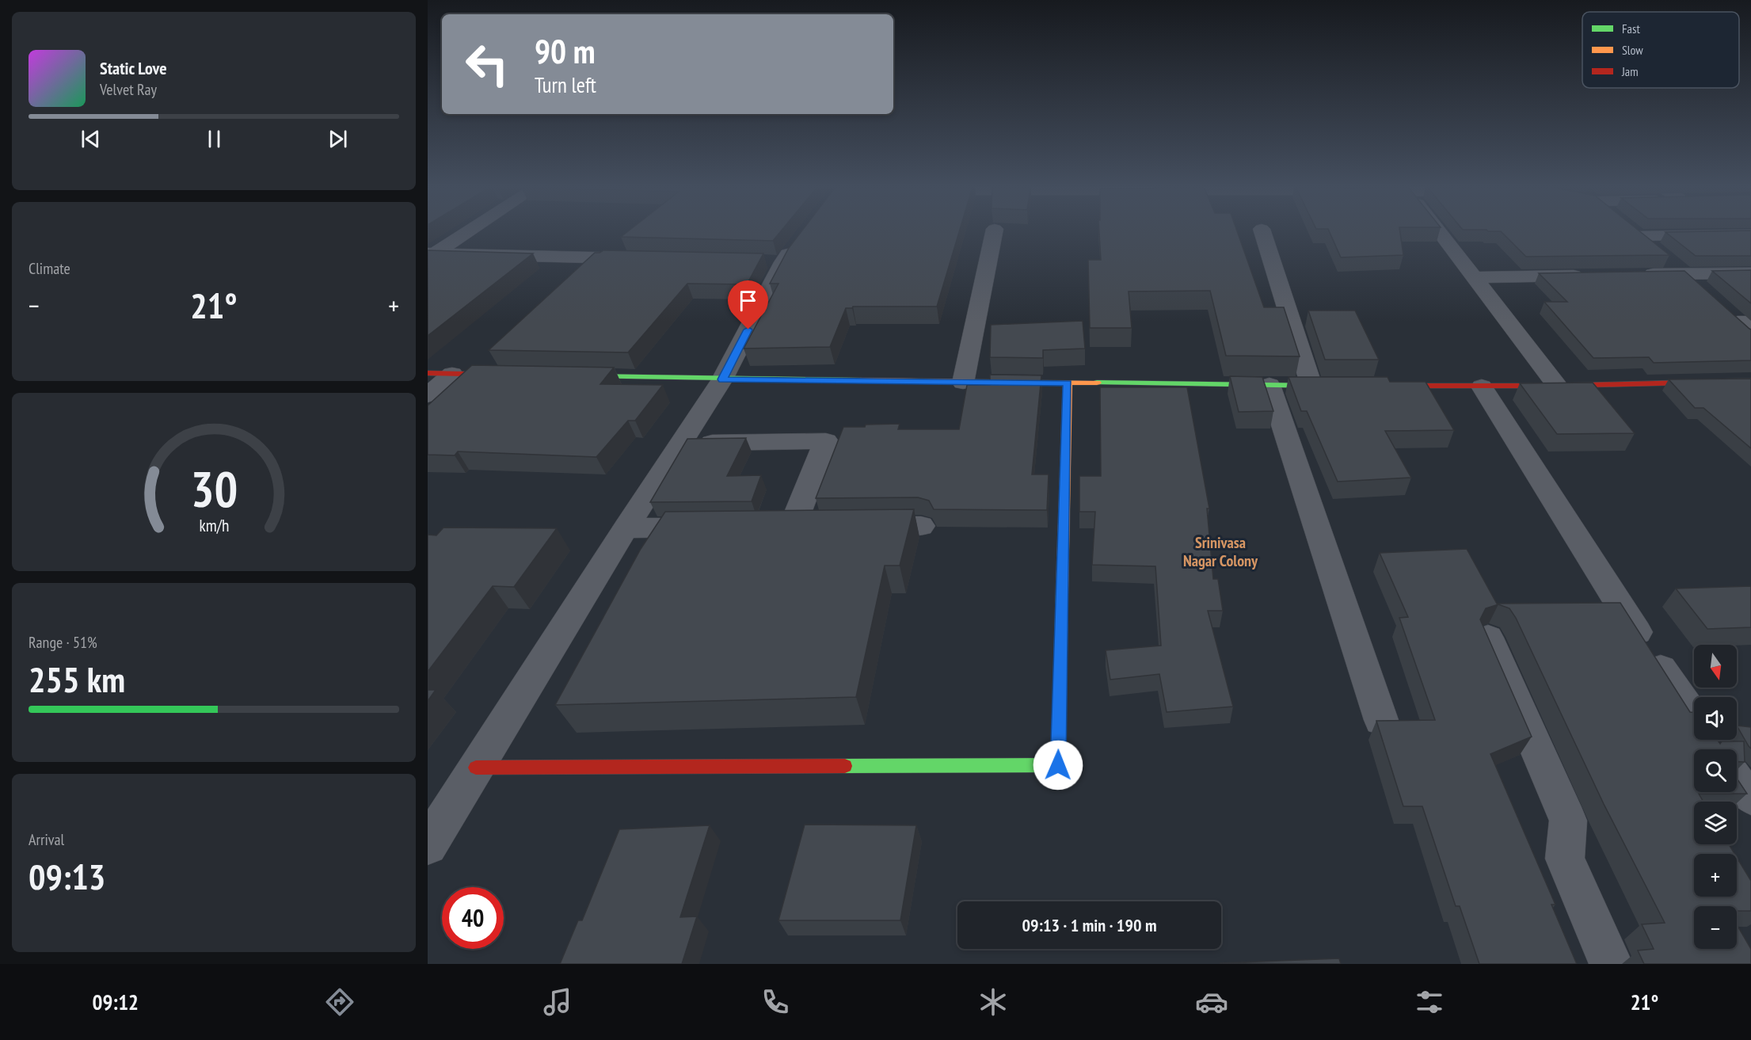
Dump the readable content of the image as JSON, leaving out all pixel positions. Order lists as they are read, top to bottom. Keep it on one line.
{"districts":["Srinivasa Nagar Colony"],"legend":["Fast","Slow","Jam"],"north":"bottom","page":{"turn":["90 m","Turn left"],"song":["Static Love","Velvet Ray"],"tile":["Climate",["Range · 51%","255 km"],["Arrival","09:13"]],"heat":["−","21°","+"],"map_buttons":["+","−"],"limit":"40","trip":"09:13 · 1 min · 190 m","tabs":["09:12","21°"],"gauge":["30","km/h"]}}
